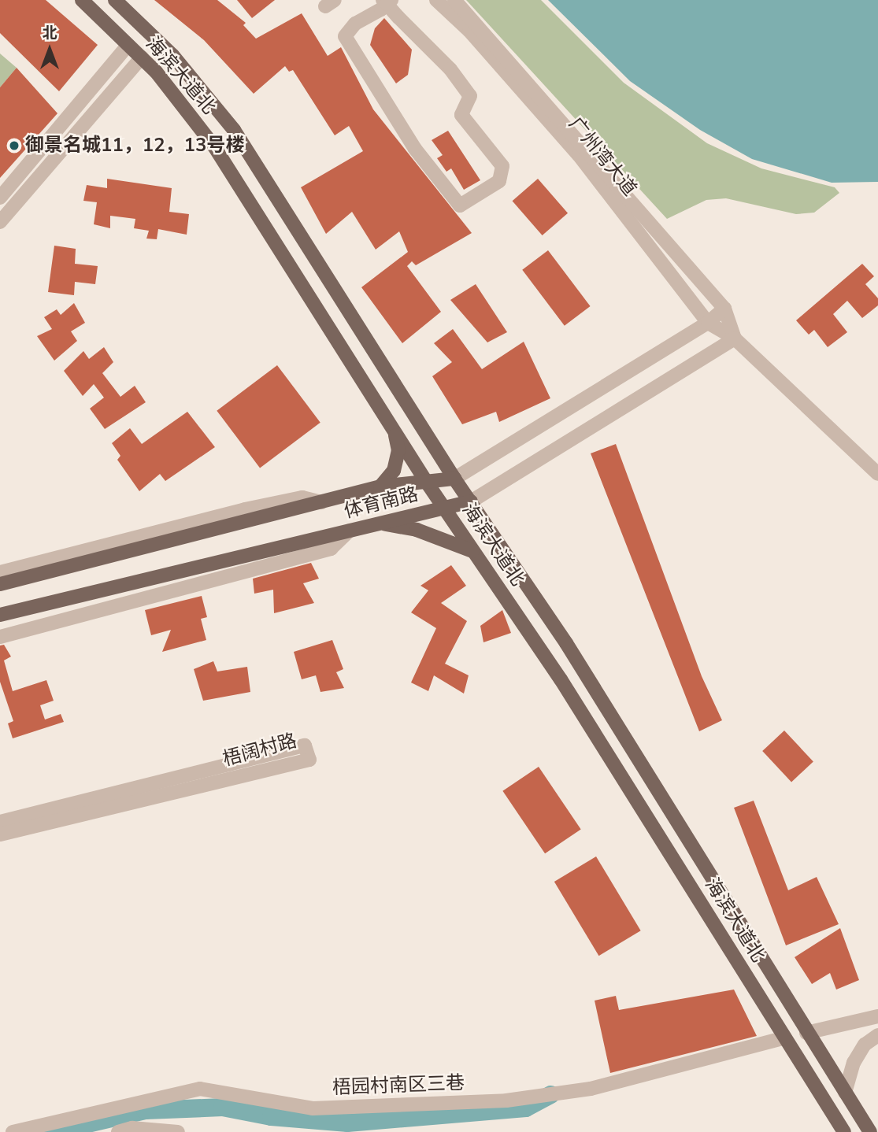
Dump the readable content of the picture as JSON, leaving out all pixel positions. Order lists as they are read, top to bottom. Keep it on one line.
{"streets":{"main road":["海滨大道北","体育南路"],"street":["广州湾大道","梧阔村路","梧园村南区三巷"]},"crossings":[["海滨大道北","体育南路"],["海滨大道北","梧园村南区三巷"],["广州湾大道","体育南路"]],"places":["御景名城11，12，13号楼"],"north":"top"}
